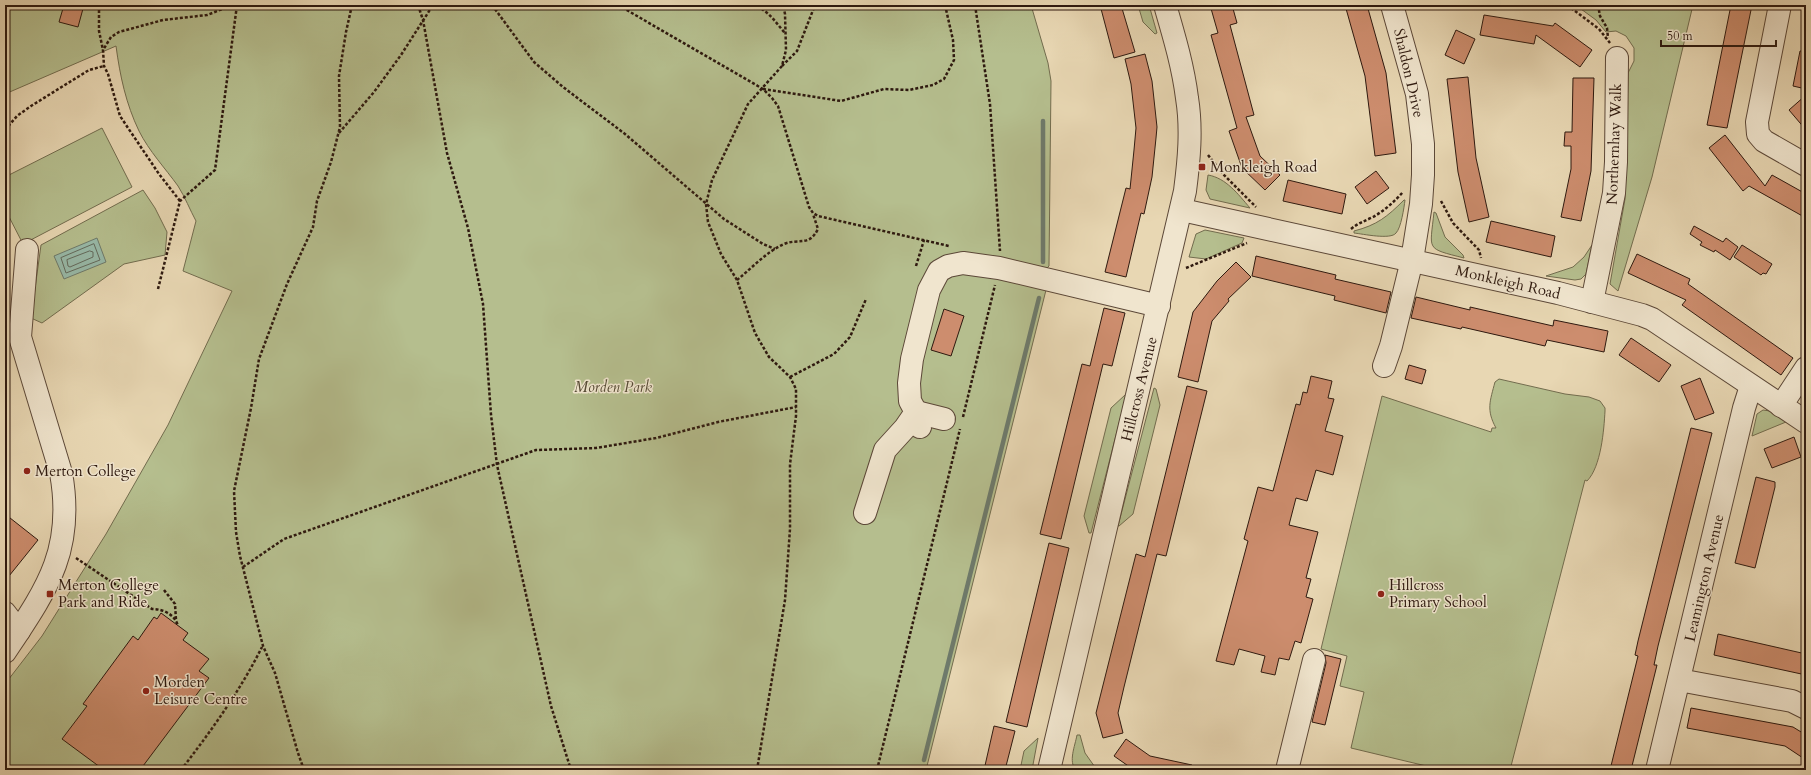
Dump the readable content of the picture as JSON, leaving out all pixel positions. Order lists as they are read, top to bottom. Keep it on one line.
{"streets":{"street":["Shaldon Drive","Northernhay Walk","Monkleigh Road","Hillcross Avenue","Leamington Avenue"]},"crossings":[["Shaldon Drive","Monkleigh Road"],["Northernhay Walk","Monkleigh Road"],["Monkleigh Road","Hillcross Avenue"],["Monkleigh Road","Leamington Avenue"]],"parks":["Morden Park"],"places":{"transit":["Monkleigh Road","Merton College Park and Ride"],"other":["Merton College","Hillcross Primary School","Morden Leisure Centre"]},"scale_bar":"50 m"}
